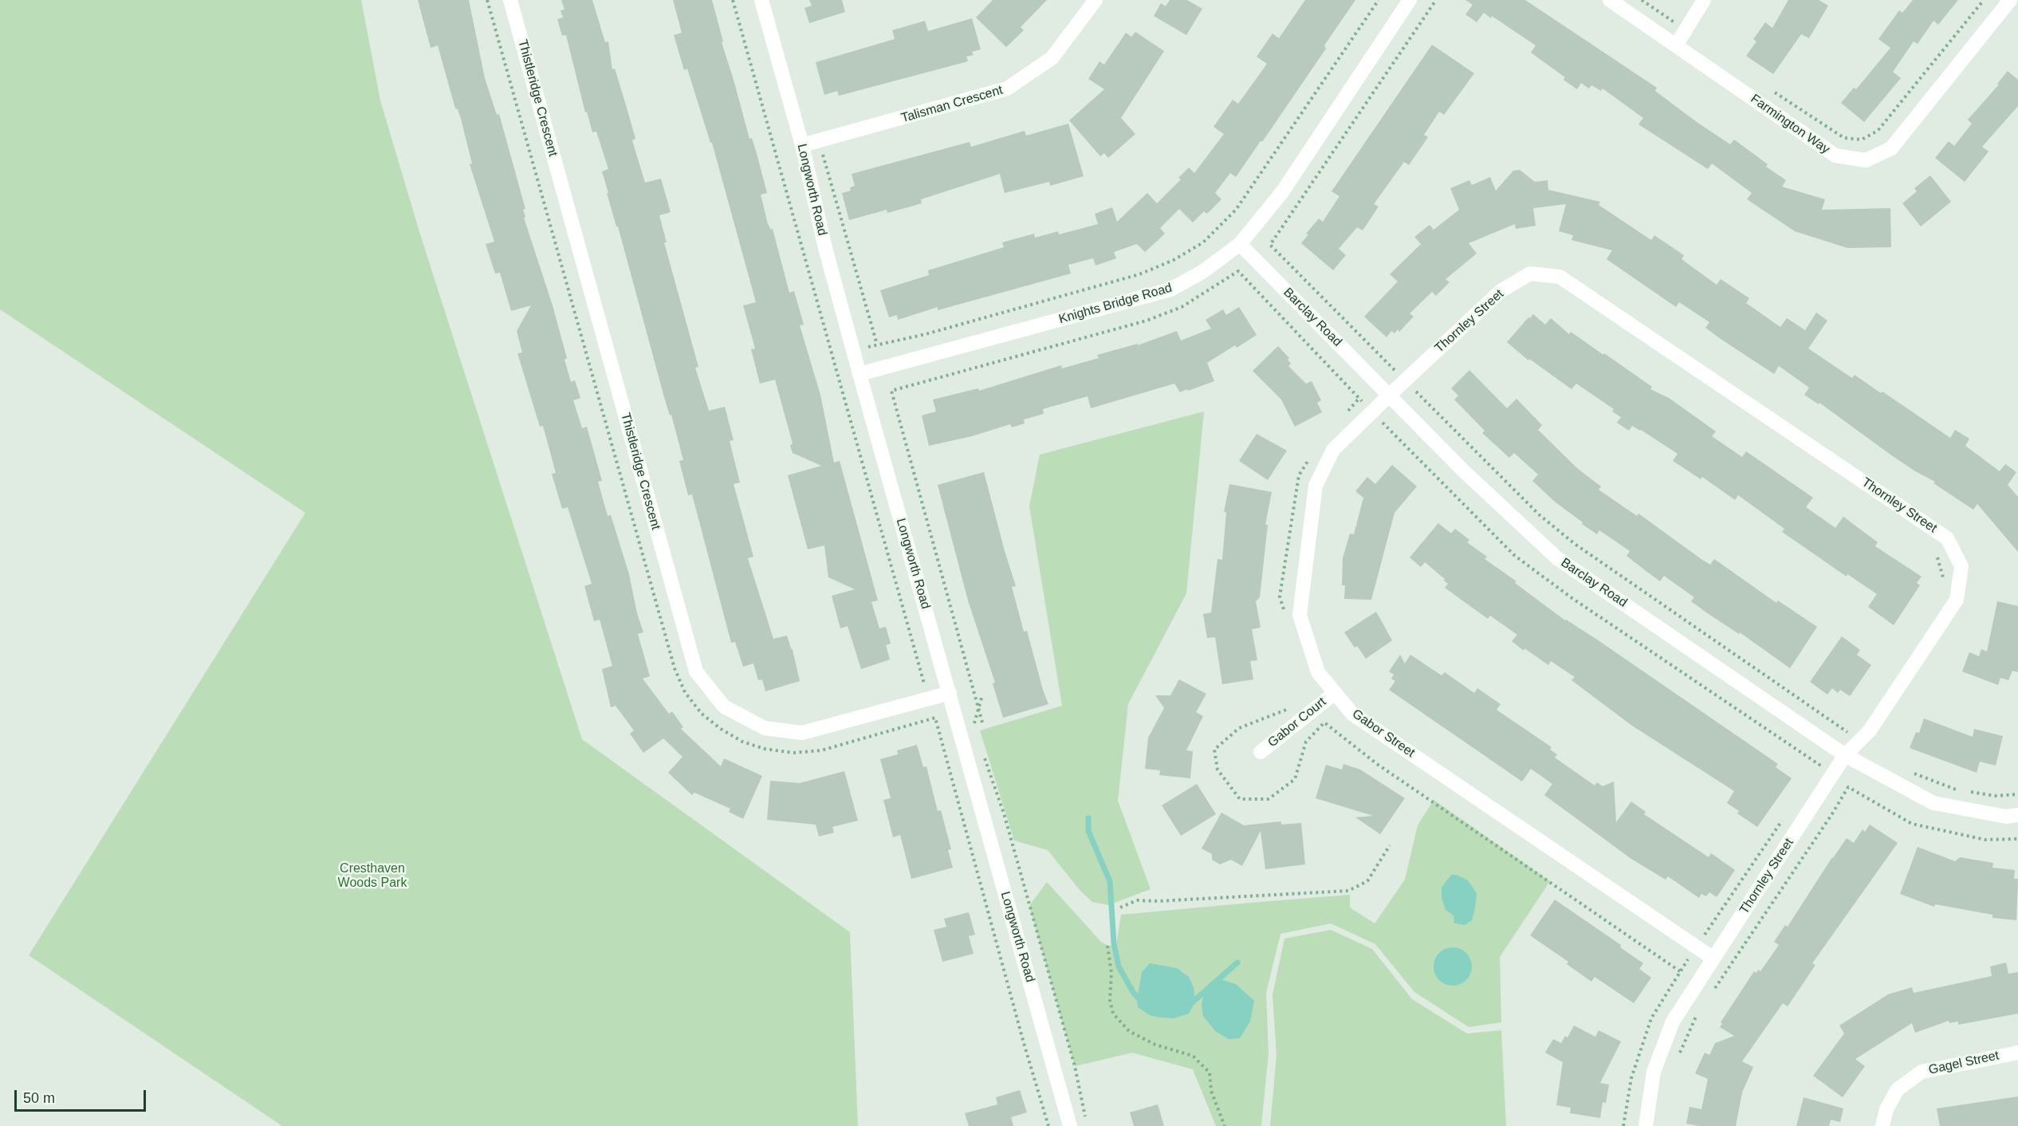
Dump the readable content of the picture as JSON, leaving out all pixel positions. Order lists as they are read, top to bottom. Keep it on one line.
{"streets":{"street":["Thistleridge Crescent","Talisman Crescent","Farmington Way","Longworth Road","Knights Bridge Road","Barclay Road","Thornley Street","Gabor Court","Gabor Street","Gagel Street"]},"crossings":[["Thistleridge Crescent","Longworth Road"],["Talisman Crescent","Longworth Road"],["Longworth Road","Knights Bridge Road"],["Knights Bridge Road","Barclay Road"],["Barclay Road","Thornley Street"],["Barclay Road","Gabor Street"],["Thornley Street","Gabor Street"],["Gabor Court","Gabor Street"]],"parks":["Cresthaven Woods Park"],"scale_bar":"50 m"}
